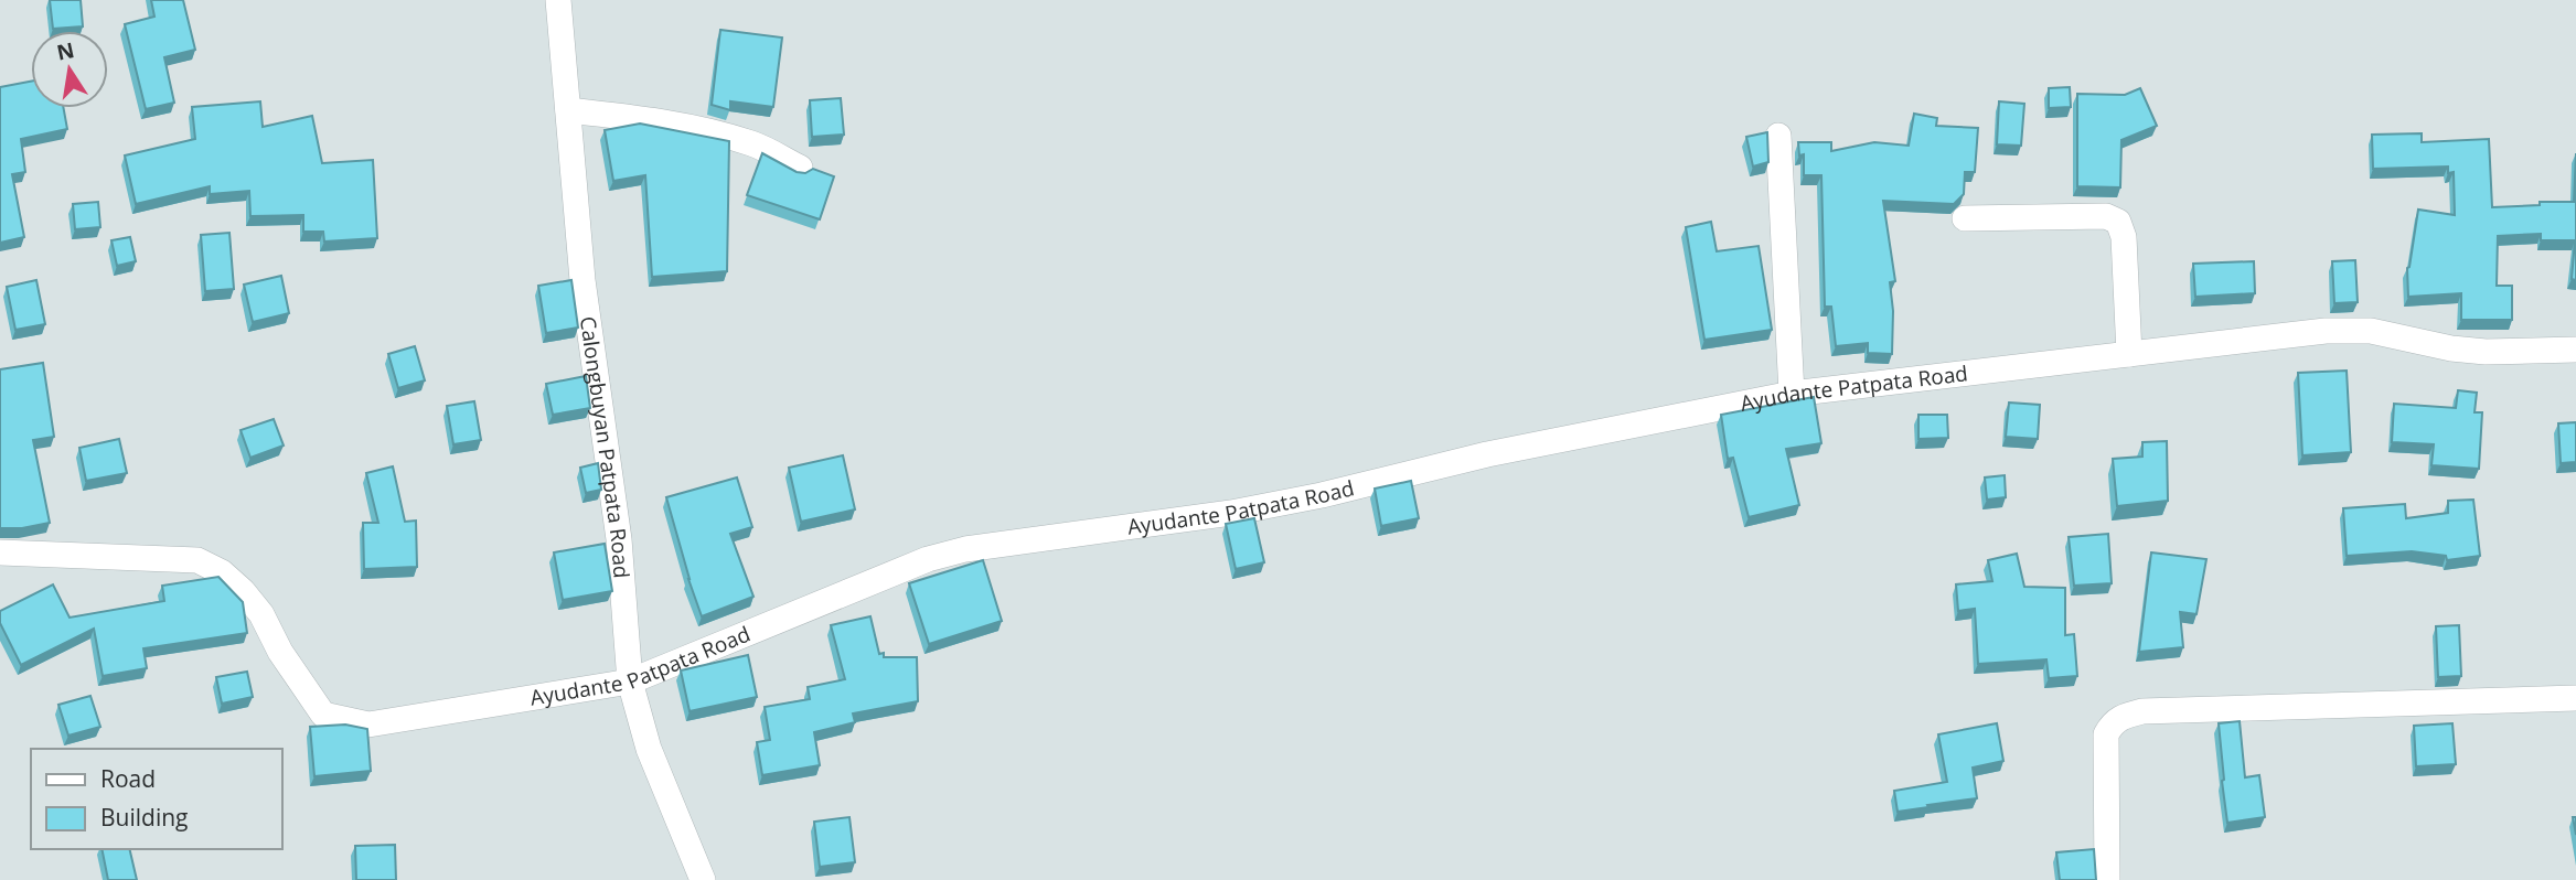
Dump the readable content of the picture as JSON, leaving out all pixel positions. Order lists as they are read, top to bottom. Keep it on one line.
{"streets":{"street":["Ayudante Patpata Road","Calongbuyan Patpata Road"]},"crossings":[["Ayudante Patpata Road","Calongbuyan Patpata Road"]],"legend":["Road","Building"],"north":"top"}
